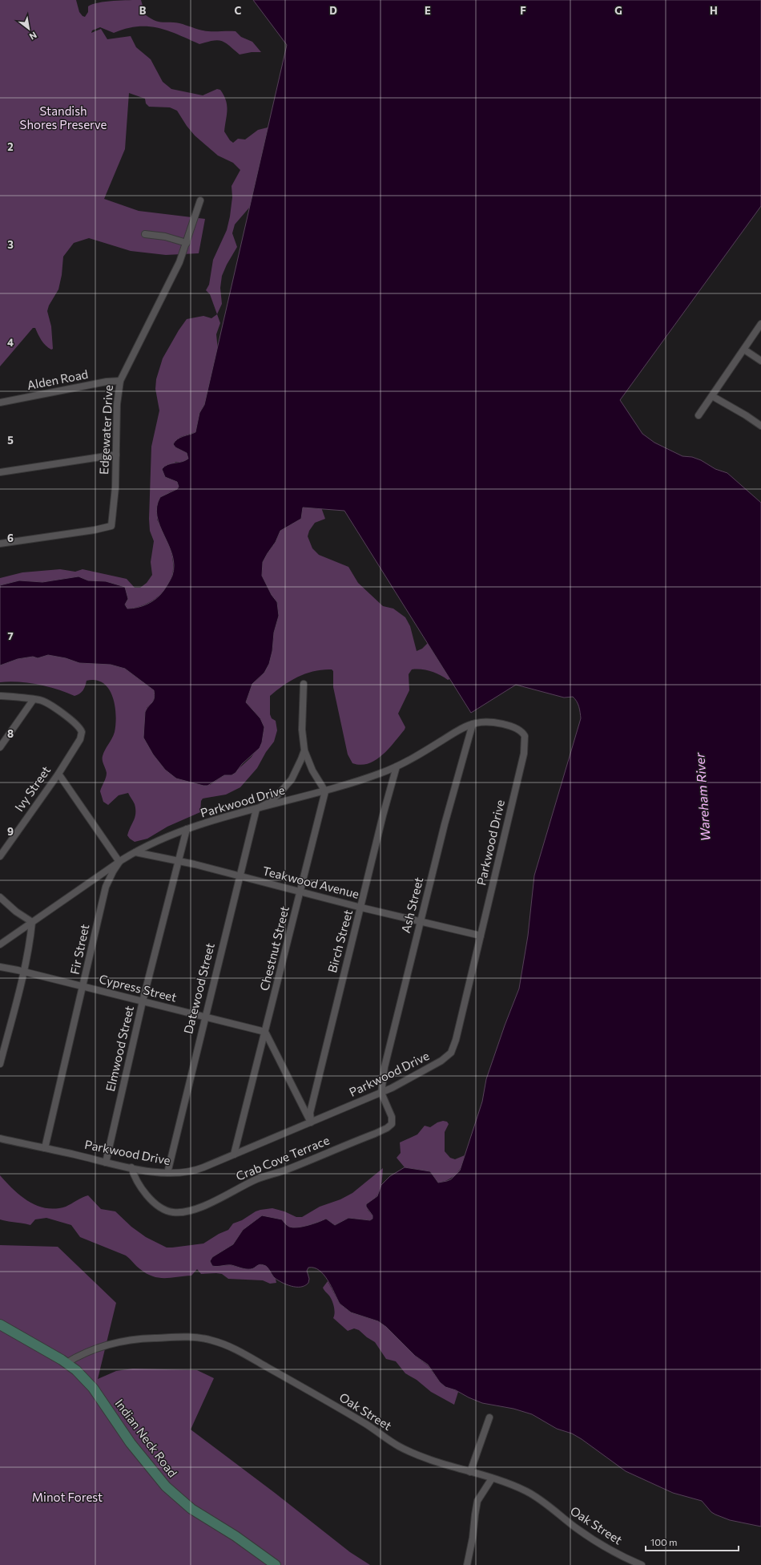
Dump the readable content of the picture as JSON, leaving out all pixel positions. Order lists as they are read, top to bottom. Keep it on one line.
{"streets":{"street":["Alden Road","Edgewater Drive","Ivy Street","Parkwood Drive","Teakwood Avenue","Ash Street","Birch Street","Chestnut Street","Fir Street","Cypress Street","Datewood Street","Elmwood Street","Crab Cove Terrace","Oak Street","Indian Neck Road"]},"crossings":[["Alden Road","Edgewater Drive"],["Parkwood Drive","Teakwood Avenue"],["Parkwood Drive","Ash Street"],["Parkwood Drive","Birch Street"],["Parkwood Drive","Chestnut Street"],["Parkwood Drive","Fir Street"],["Parkwood Drive","Datewood Street"],["Parkwood Drive","Elmwood Street"],["Parkwood Drive","Crab Cove Terrace"],["Teakwood Avenue","Ash Street"],["Teakwood Avenue","Birch Street"],["Teakwood Avenue","Chestnut Street"],["Teakwood Avenue","Datewood Street"],["Teakwood Avenue","Elmwood Street"],["Ash Street","Crab Cove Terrace"],["Chestnut Street","Cypress Street"],["Fir Street","Cypress Street"],["Cypress Street","Datewood Street"],["Cypress Street","Elmwood Street"],["Oak Street","Indian Neck Road"]],"water":["Wareham River"],"parks":["Standish Shores Preserve","Minot Forest"],"scale_bar":"100 m","north":"bottom right","grid":{"columns":["B","C","D","E","F","G","H"],"rows":["2","3","4","5","6","7","8","9"]}}
